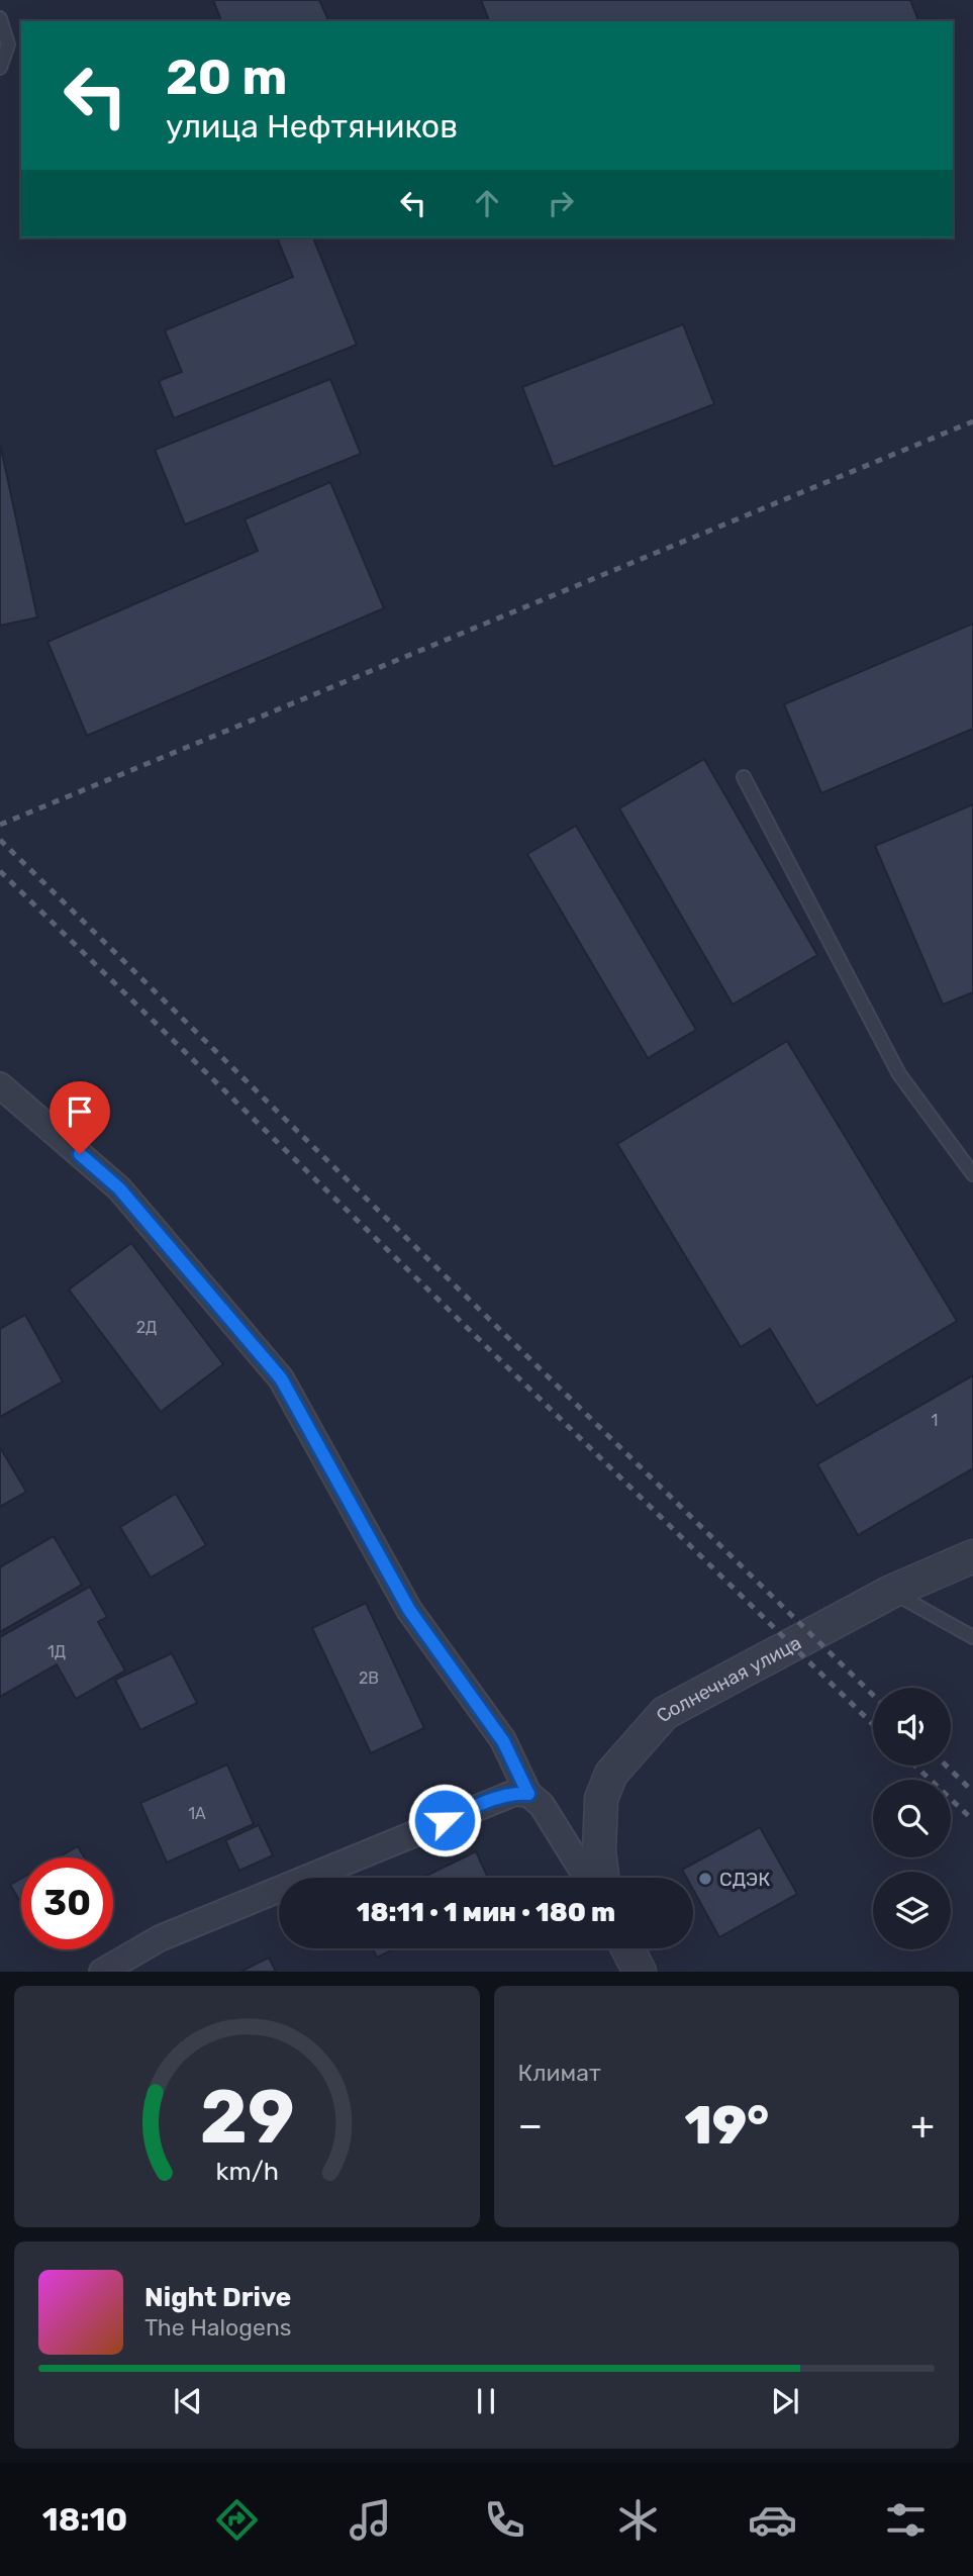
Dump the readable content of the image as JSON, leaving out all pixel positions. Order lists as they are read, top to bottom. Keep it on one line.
{"streets":{"street":["Солнечная улица"]},"places":["СДЭК"],"house_numbers":["2Д","1","1Д","2В","1А"],"page":{"turn":["20 m","улица Нефтяников"],"limit":"30","trip":"18:11 · 1 мин · 180 m","tile":"Климат","heat":["−","19°","+"],"song":["Night Drive","The Halogens"],"tabs":"18:10","gauge":["29","km/h"]}}
